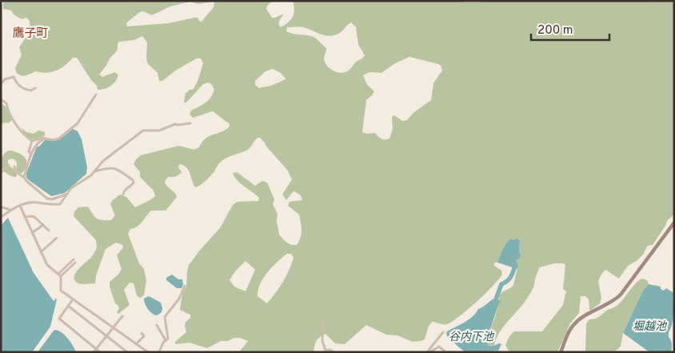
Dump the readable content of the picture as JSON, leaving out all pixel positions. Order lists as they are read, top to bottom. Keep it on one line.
{"districts":["鷹子町"],"water":["堀越池","谷内下池"],"scale_bar":"200 m"}
